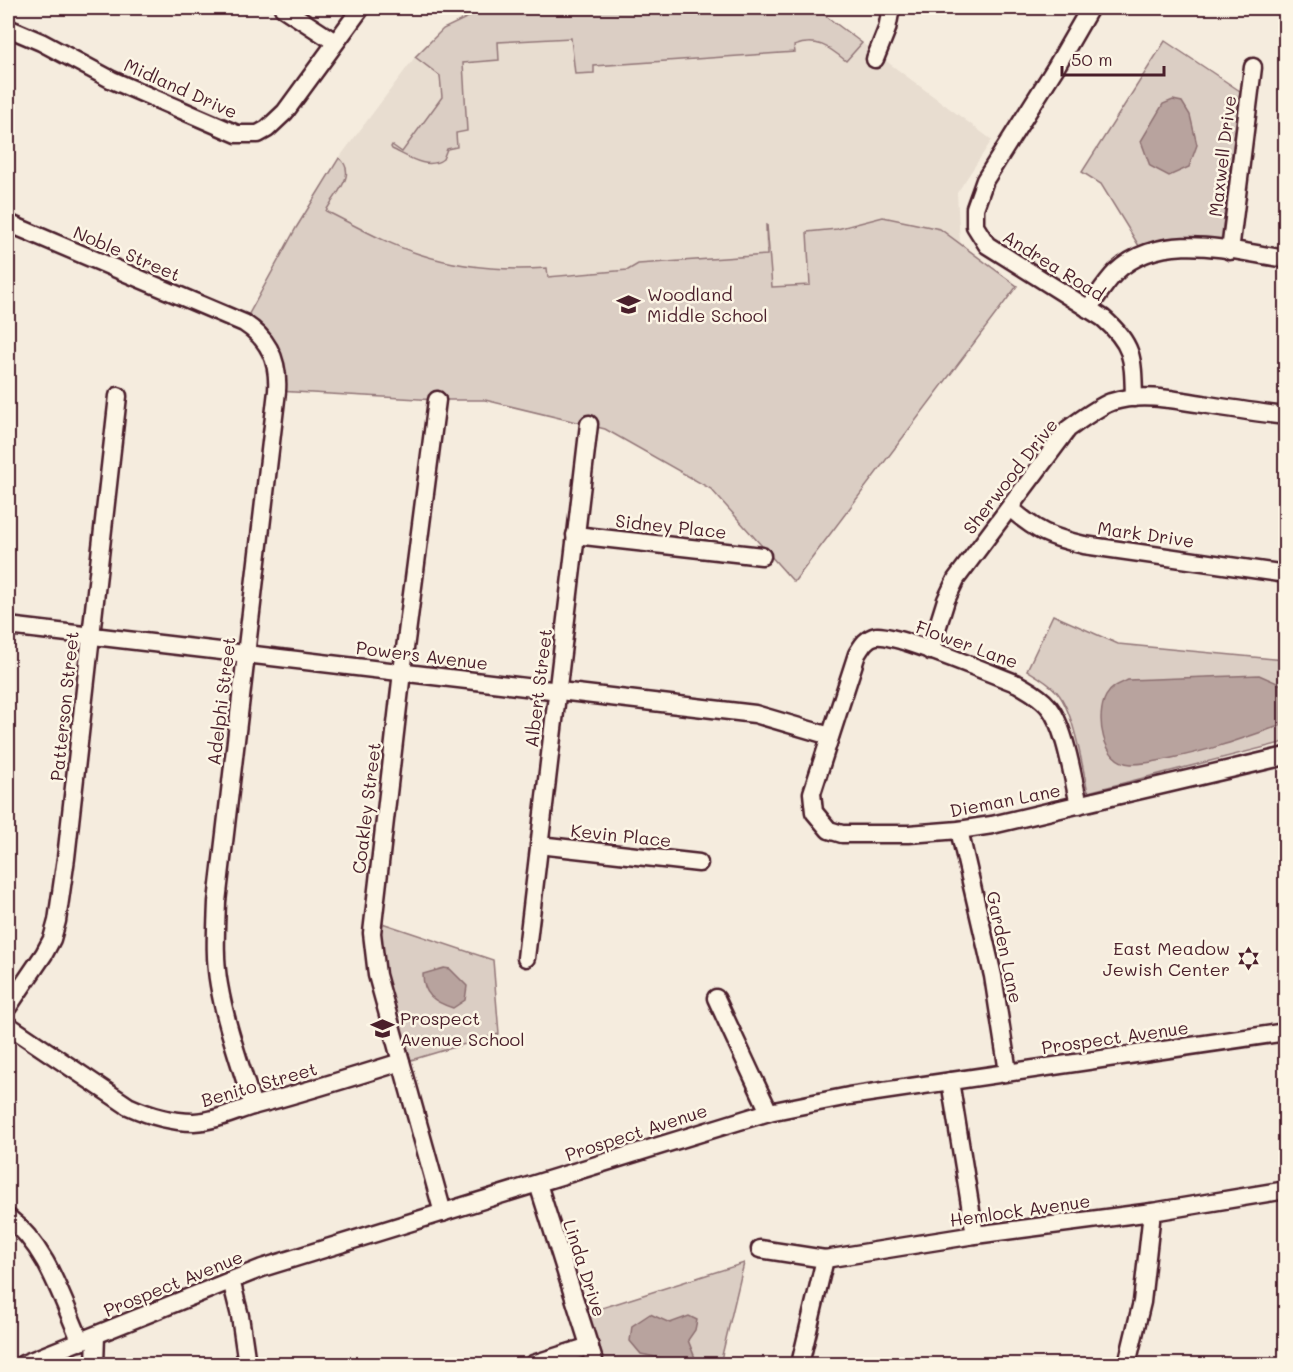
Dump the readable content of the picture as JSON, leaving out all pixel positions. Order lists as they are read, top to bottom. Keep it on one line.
{"streets":{"street":["Midland Drive","Maxwell Drive","Noble Street","Andrea Road","Sherwood Drive","Sidney Place","Mark Drive","Flower Lane","Powers Avenue","Albert Street","Adelphi Street","Patterson Street","Dieman Lane","Coakley Street","Kevin Place","Garden Lane","Prospect Avenue","Benito Street","Hemlock Avenue","Linda Drive"]},"crossings":[["Noble Street","Adelphi Street"],["Andrea Road","Sherwood Drive"],["Sherwood Drive","Mark Drive"],["Sherwood Drive","Flower Lane"],["Sidney Place","Albert Street"],["Flower Lane","Powers Avenue"],["Flower Lane","Dieman Lane"],["Powers Avenue","Albert Street"],["Powers Avenue","Adelphi Street"],["Powers Avenue","Patterson Street"],["Powers Avenue","Dieman Lane"],["Powers Avenue","Coakley Street"],["Albert Street","Kevin Place"],["Adelphi Street","Benito Street"],["Dieman Lane","Garden Lane"],["Coakley Street","Prospect Avenue"],["Coakley Street","Benito Street"],["Garden Lane","Prospect Avenue"],["Prospect Avenue","Linda Drive"]],"places":{"school or university":["Woodland Middle School","Prospect Avenue School"],"synagogue":["East Meadow Jewish Center"]},"scale_bar":"50 m"}
